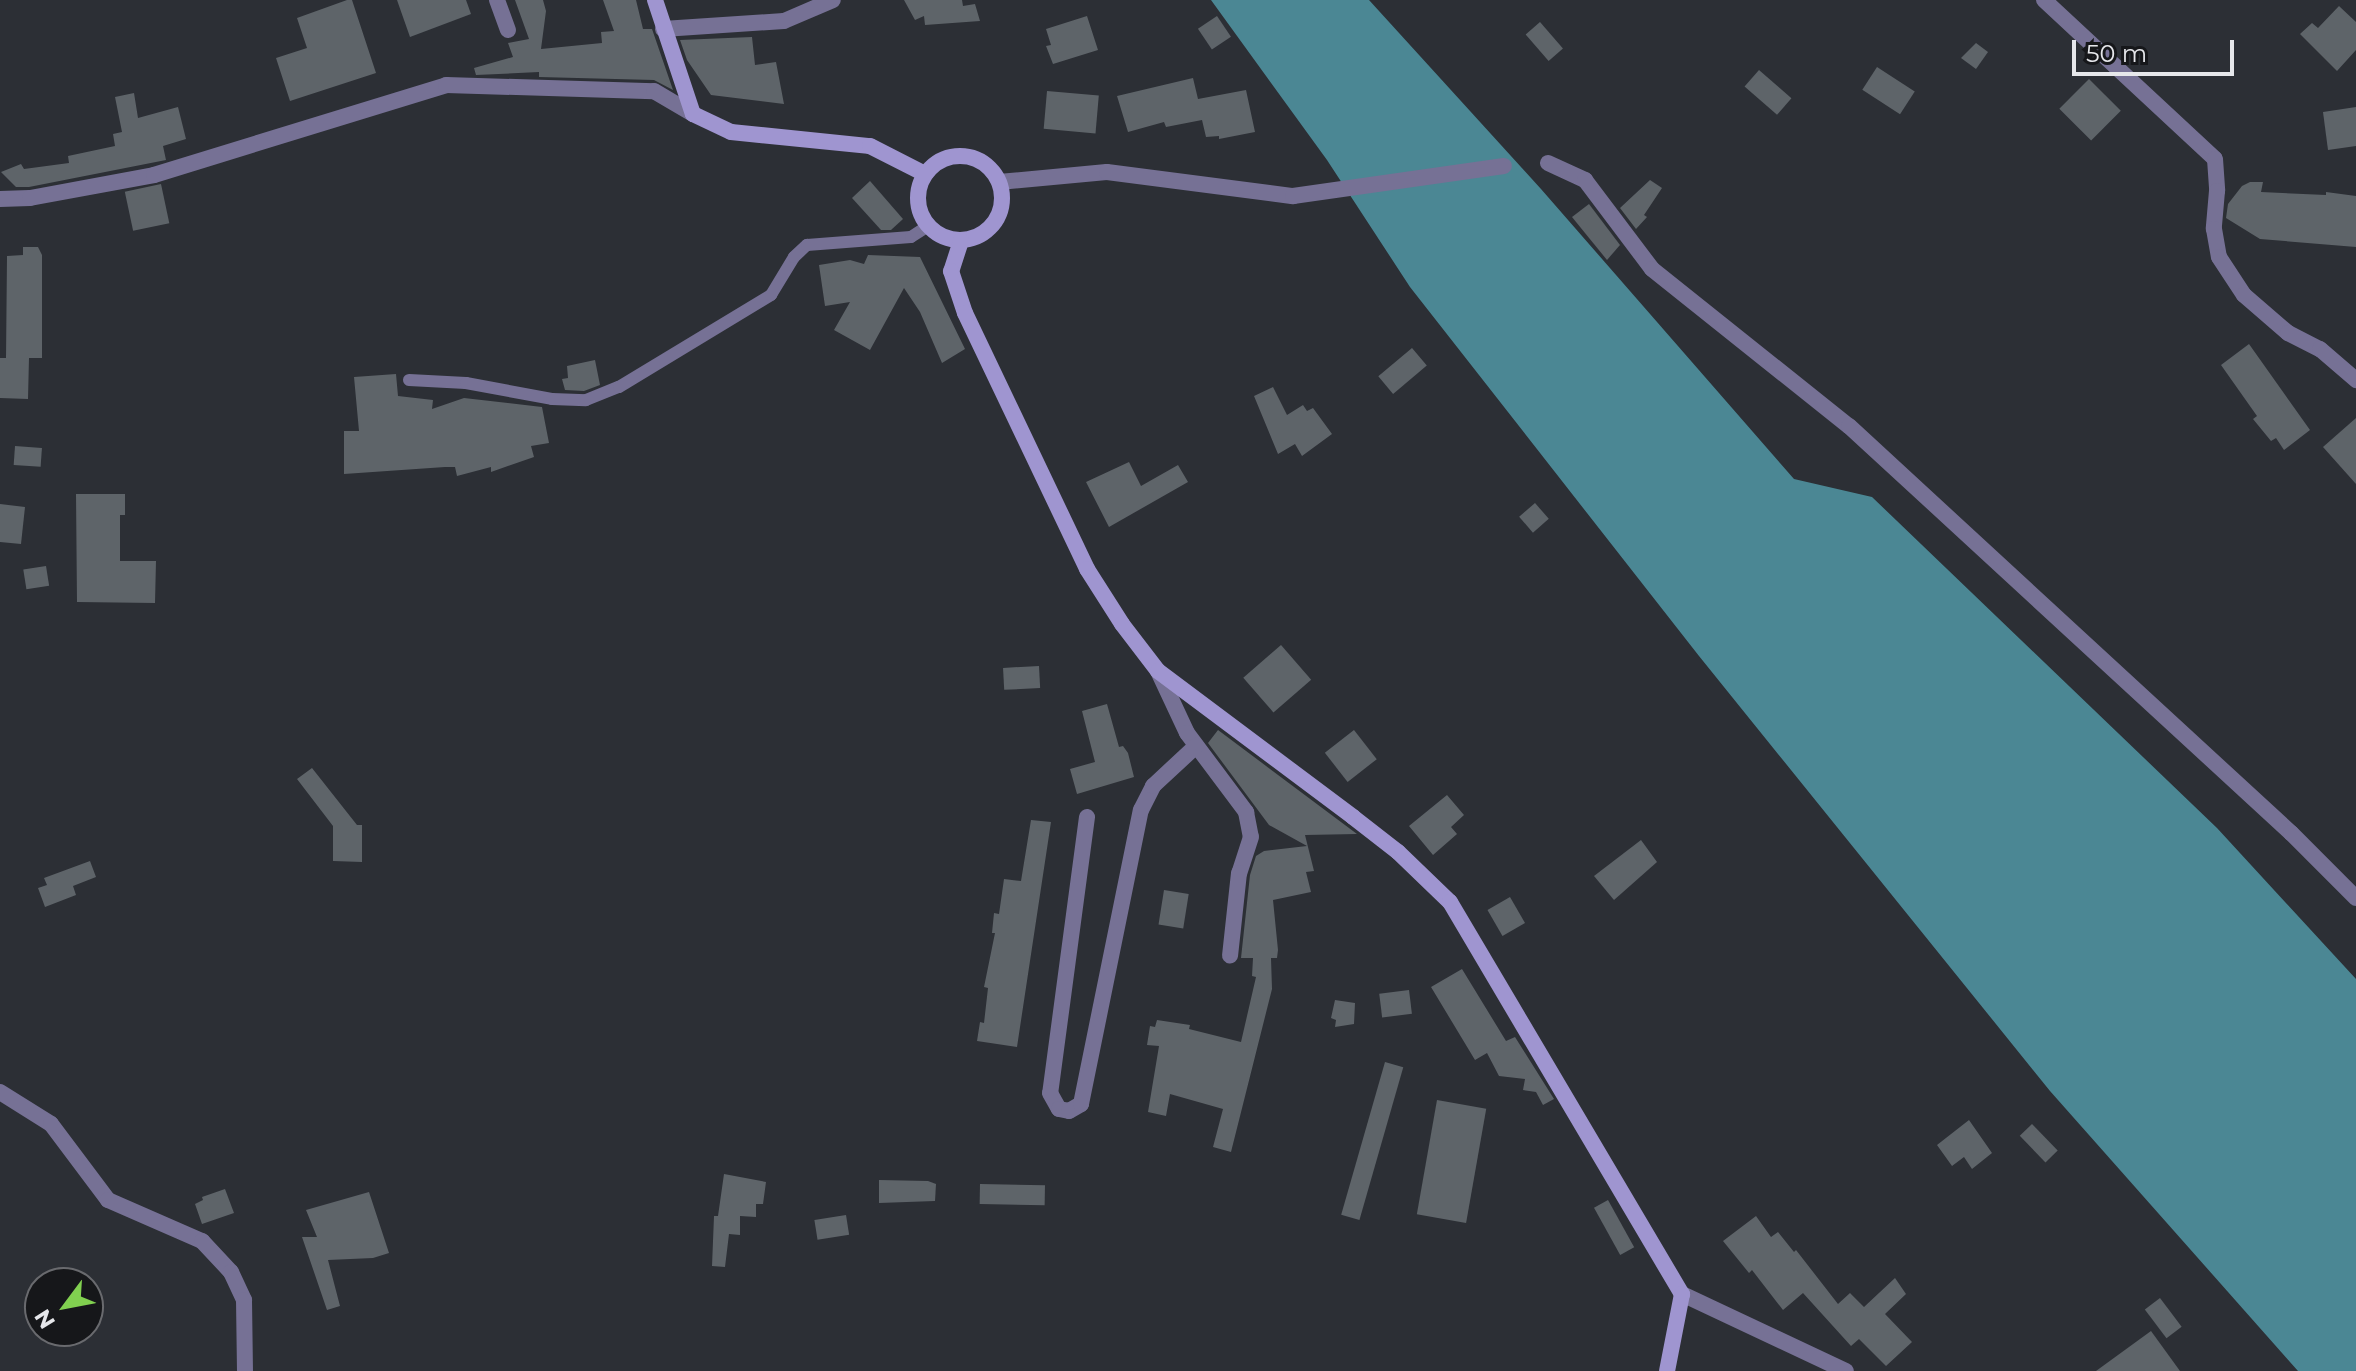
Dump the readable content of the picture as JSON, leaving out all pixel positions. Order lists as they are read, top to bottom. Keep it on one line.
{"scale_bar":"50 m","north":"bottom left"}
